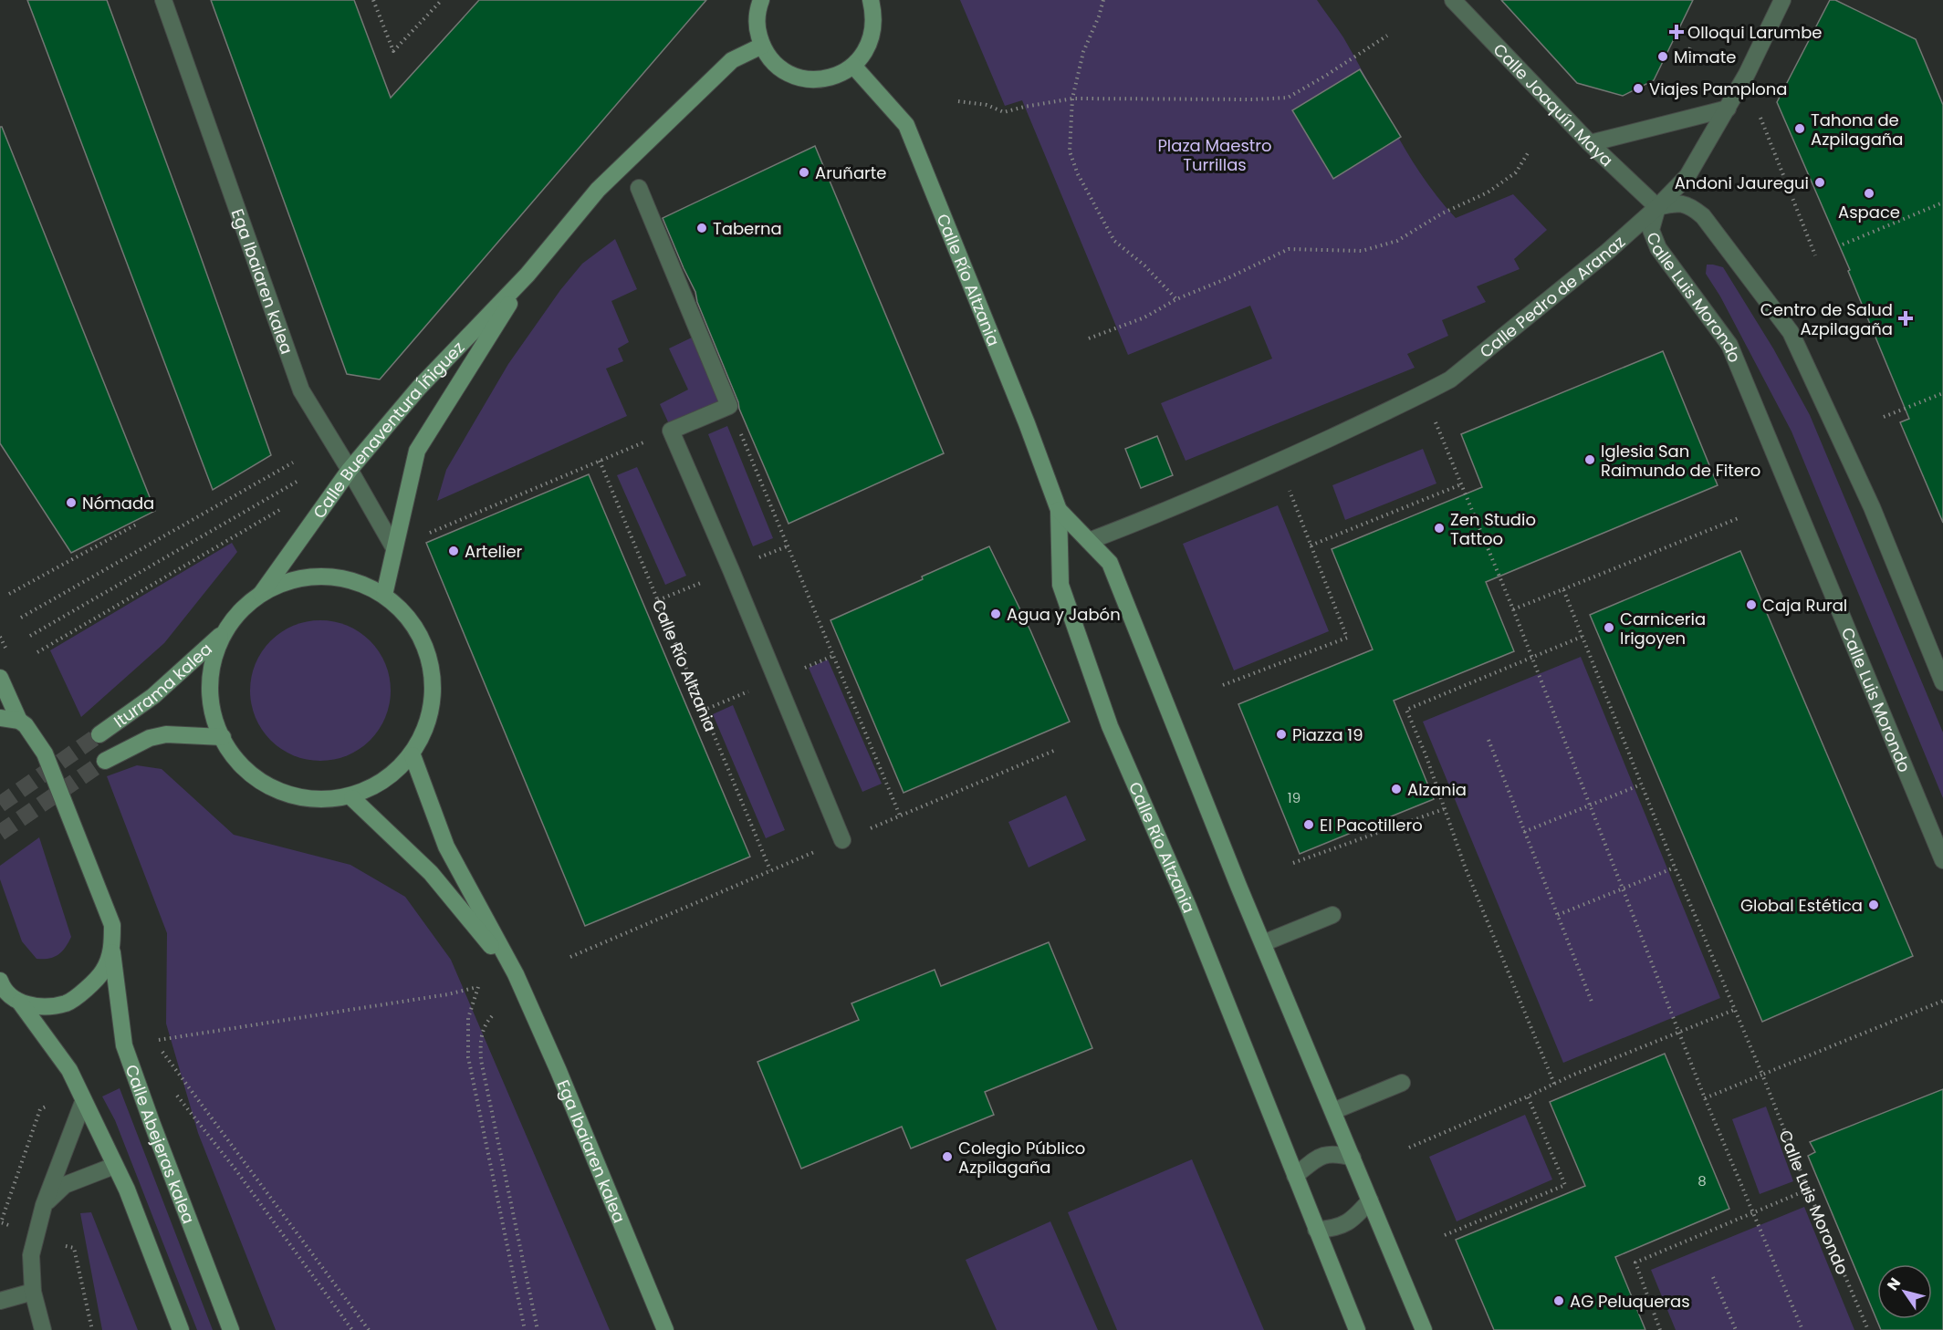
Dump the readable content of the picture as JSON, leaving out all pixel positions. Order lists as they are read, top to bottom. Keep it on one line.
{"streets":{"street":["Calle Joaquín Maya","Calle Río Altzania","Ega Ibaiaren kalea","Calle Pedro de Aranaz","Calle Luis Morondo","Calle Buenaventura Íñiguez","Iturrama kalea","Calle Abejeras kalea"]},"crossings":[["Calle Joaquín Maya","Calle Pedro de Aranaz"],["Calle Joaquín Maya","Calle Luis Morondo"],["Calle Río Altzania","Calle Pedro de Aranaz"],["Ega Ibaiaren kalea","Calle Buenaventura Íñiguez"],["Calle Pedro de Aranaz","Calle Luis Morondo"],["Calle Buenaventura Íñiguez","Iturrama kalea"]],"parks":["Plaza Maestro Turrillas"],"places":{"health":["Olloqui Larumbe","Centro de Salud Azpilagaña"],"other":["Mimate","Viajes Pamplona","Tahona de Azpilagaña","Aruñarte","Andoni Jauregui","Aspace","Taberna","Iglesia San Raimundo de Fitero","Nómada","Zen Studio Tattoo","Artelier","Caja Rural","Agua y Jabón","Carniceria Irigoyen","Piazza 19","Alzania","El Pacotillero","Global Estética","Colegio Público Azpilagaña","AG Peluqueras"]},"house_numbers":["19","8"],"north":"top left"}
